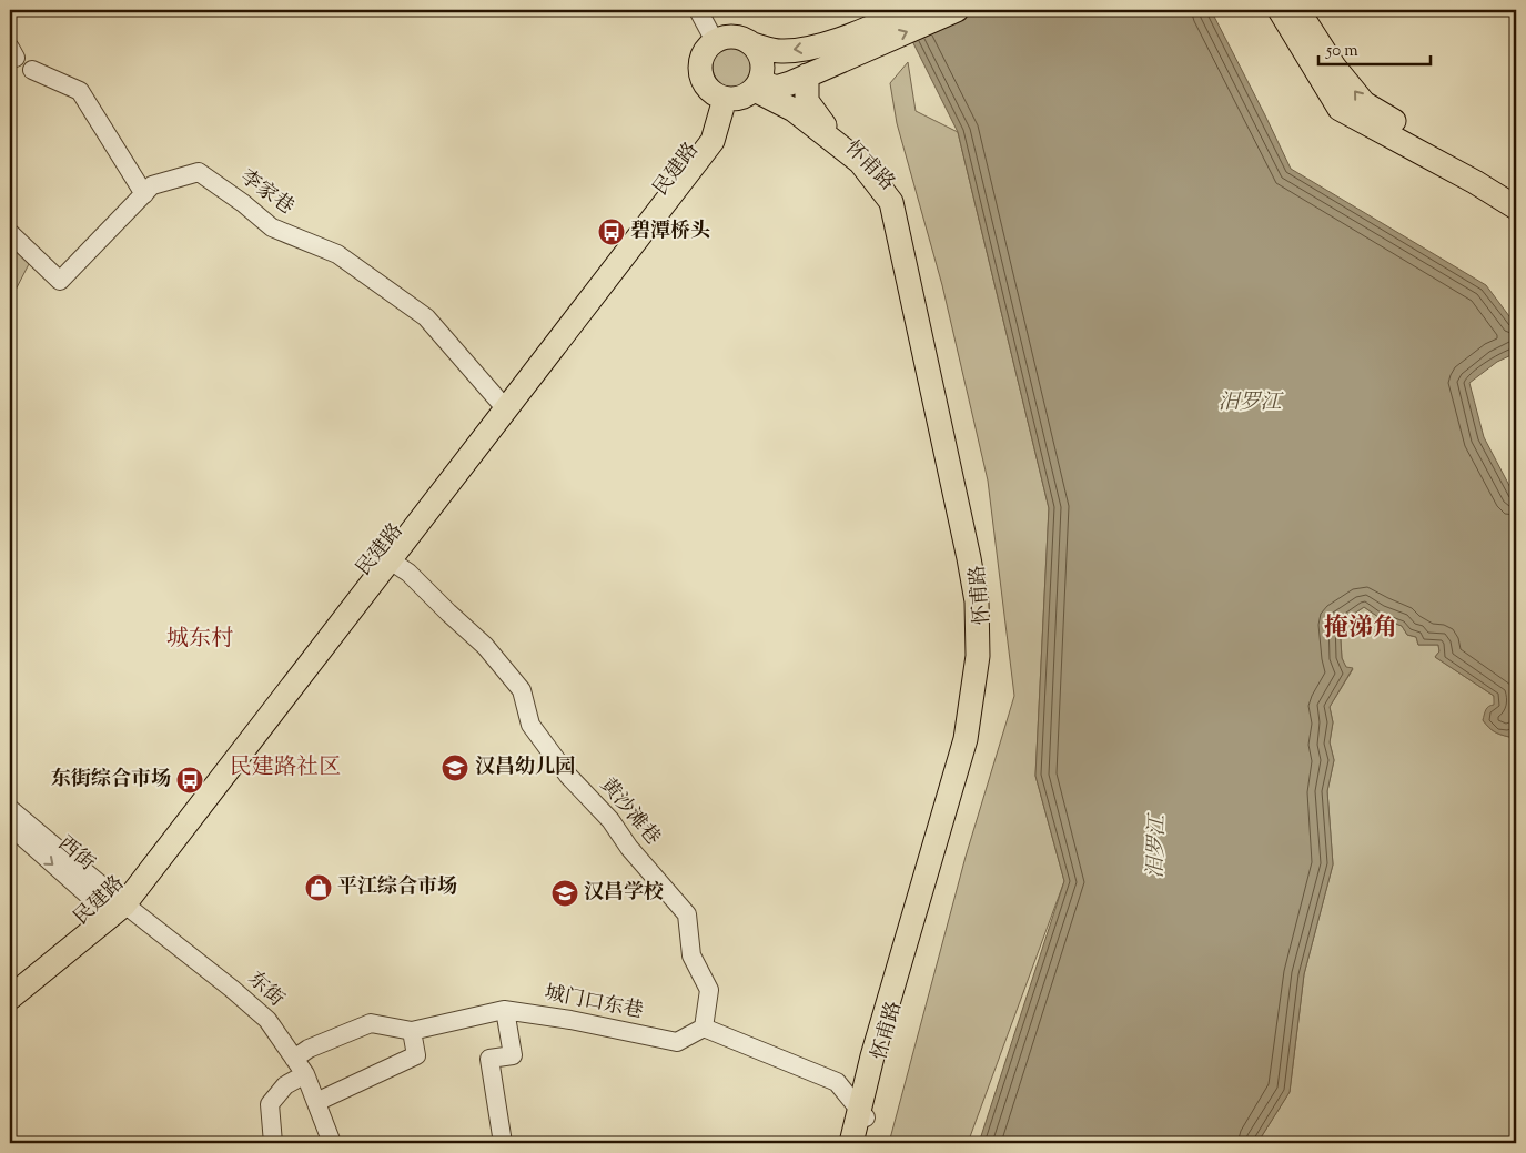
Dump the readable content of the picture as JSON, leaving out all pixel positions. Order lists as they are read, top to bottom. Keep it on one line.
{"streets":{"main road":["怀甫路","民建路"],"street":["李家巷","黄沙滩巷","西街","东街","城门口东巷"]},"crossings":[["民建路","李家巷"],["民建路","黄沙滩巷"],["民建路","西街"],["民建路","东街"],["黄沙滩巷","城门口东巷"],["西街","东街"],["东街","城门口东巷"]],"districts":["掩涕角","城东村","民建路社区"],"water":["汨罗江"],"places":{"bus stop":["碧潭桥头","东街综合市场"],"school or university":["汉昌幼儿园","汉昌学校"],"shop":["平江综合市场"]},"scale_bar":"50 m"}
